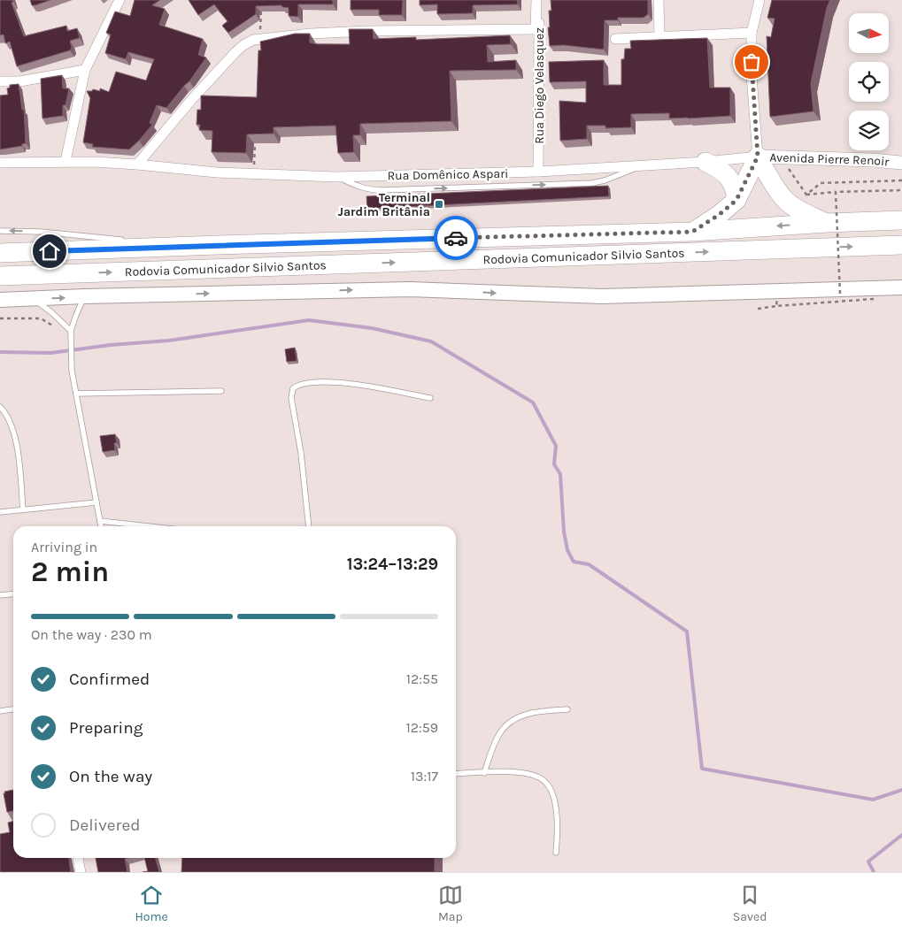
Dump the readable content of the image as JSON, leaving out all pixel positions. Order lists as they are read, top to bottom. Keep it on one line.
{"streets":{"highway":["Rodovia Comunicador Silvio Santos"],"street":["Rua Diego Velasquez","Avenida Pierre Renoir","Rua Domênico Aspari"]},"crossings":[["Rua Diego Velasquez","Rua Domênico Aspari"],["Avenida Pierre Renoir","Rua Domênico Aspari"]],"places":{"transit":["Terminal Jardim Britânia"]},"north":"right","page":{"heading":["2 min","Arriving in","13:24–13:29"],"bar":"On the way · 230 m","list":[["Confirmed","12:55"],["Preparing","12:59"],["On the way","13:17"],"Delivered"],"tabs":["Home","Map","Saved"]}}
